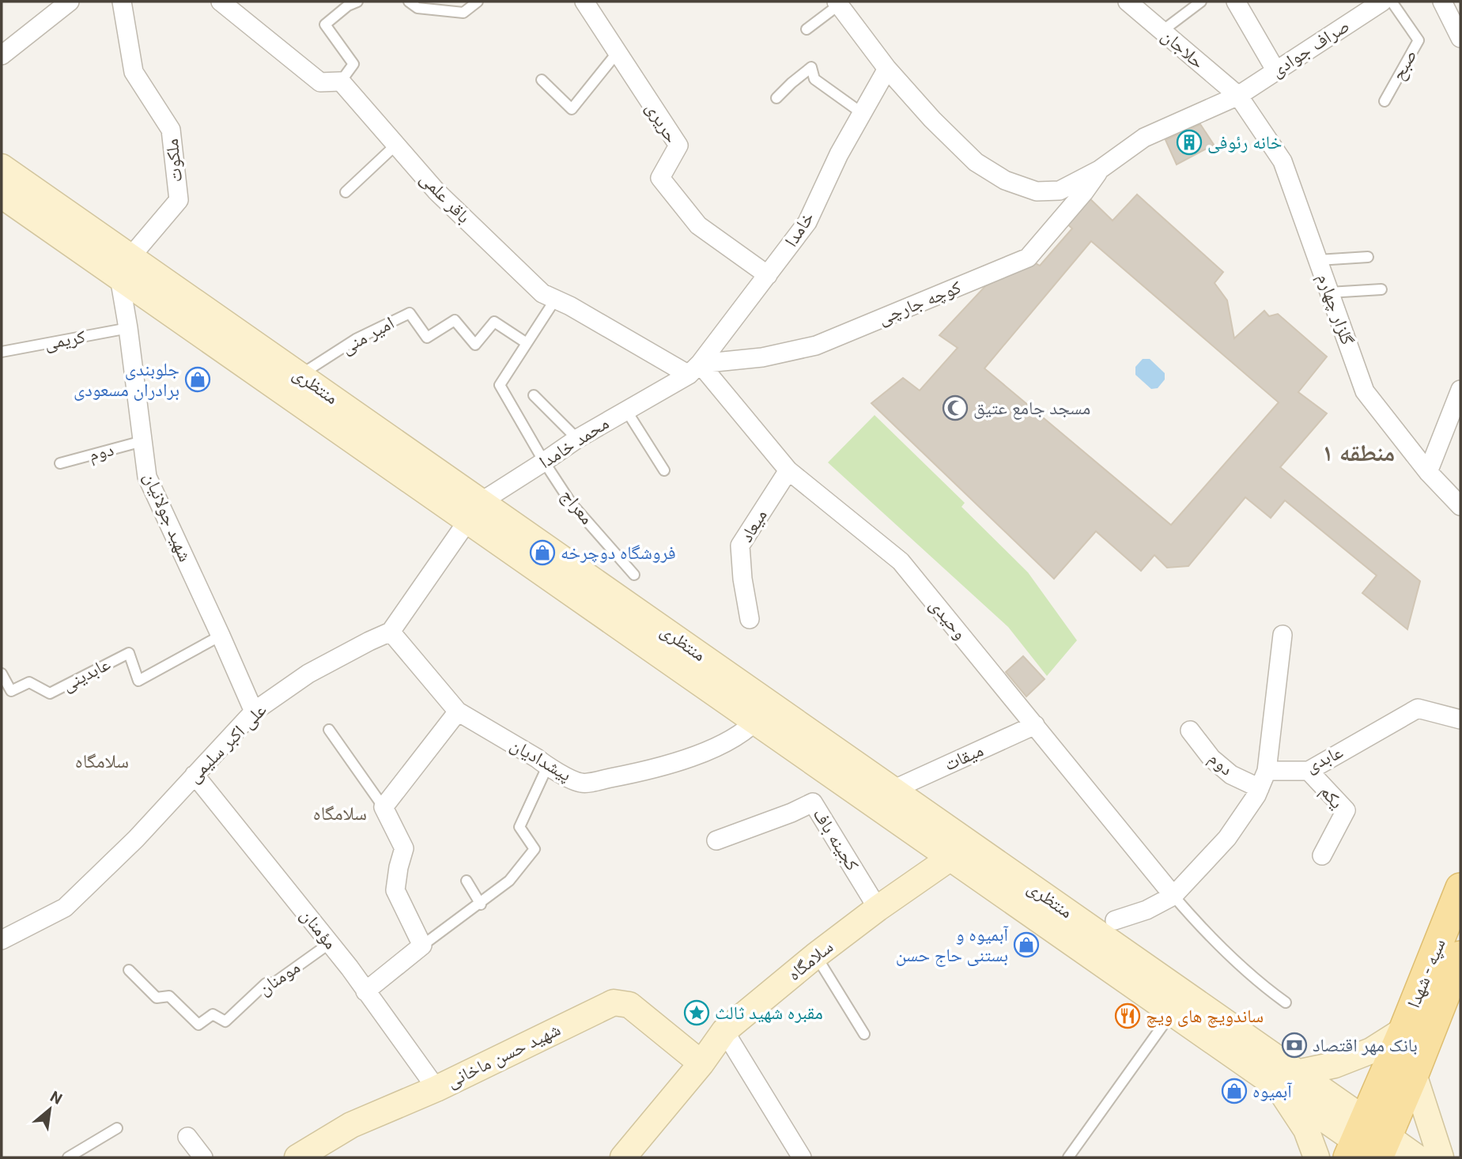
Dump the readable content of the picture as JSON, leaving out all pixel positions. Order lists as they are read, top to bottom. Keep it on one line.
{"streets":{"main road":["منتظری","سلامگاه","سپه - شهدا","شهید حسن ماخانی"],"street":["صراف جوادی","حلاجان","حریری","ملکوت","باقر علمی","خامدا","کوچه جارچی","گلزار چهارم","محمد خامدا","دوم","شهید جولانیان","میعاد","وحیدی","علی اکبر سلیمی","میقات","عابدی","پیشدادیان","یکم","کجینه باف","مؤمنان"],"lane":["صبح","امیر منی","کریمی","معراج","عابدینی","مومنان"]},"crossings":[["صراف جوادی","حلاجان"],["صراف جوادی","کوچه جارچی"],["صراف جوادی","گلزار چهارم"],["حلاجان","گلزار چهارم"],["حریری","خامدا"],["ملکوت","منتظری"],["ملکوت","شهید جولانیان"],["باقر علمی","خامدا"],["باقر علمی","کوچه جارچی"],["باقر علمی","محمد خامدا"],["باقر علمی","وحیدی"],["خامدا","کوچه جارچی"],["خامدا","محمد خامدا"],["خامدا","وحیدی"],["کوچه جارچی","محمد خامدا"],["کوچه جارچی","وحیدی"],["امیر منی","منتظری"],["کریمی","شهید جولانیان"],["منتظری","محمد خامدا"],["منتظری","شهید جولانیان"],["منتظری","میقات"],["منتظری","پیشدادیان"],["منتظری","سلامگاه"],["منتظری","سپه - شهدا"],["محمد خامدا","معراج"],["محمد خامدا","وحیدی"],["دوم","شهید جولانیان"],["شهید جولانیان","عابدینی"],["شهید جولانیان","علی اکبر سلیمی"],["میعاد","وحیدی"],["وحیدی","میقات"],["علی اکبر سلیمی","پیشدادیان"],["علی اکبر سلیمی","مؤمنان"],["عابدی","یکم"],["کجینه باف","سلامگاه"],["مؤمنان","مومنان"],["مؤمنان","شهید حسن ماخانی"],["سلامگاه","شهید حسن ماخانی"]],"districts":["منطقه ۱","سلامگاه","سلامگاه"],"places":{"building":["خانه رئوفی"],"shop":["جلوبندی برادران مسعودی","فروشگاه دوچرخه","آبمیوه و بستنی حاج حسن","آبمیوه"],"mosque":["مسجد جامع عتیق"],"place":["مقبره شهید ثالث"],"restaurant":["ساندویچ های ویچ"],"bank":["بانک مهر اقتصاد"]},"north":"top right"}
